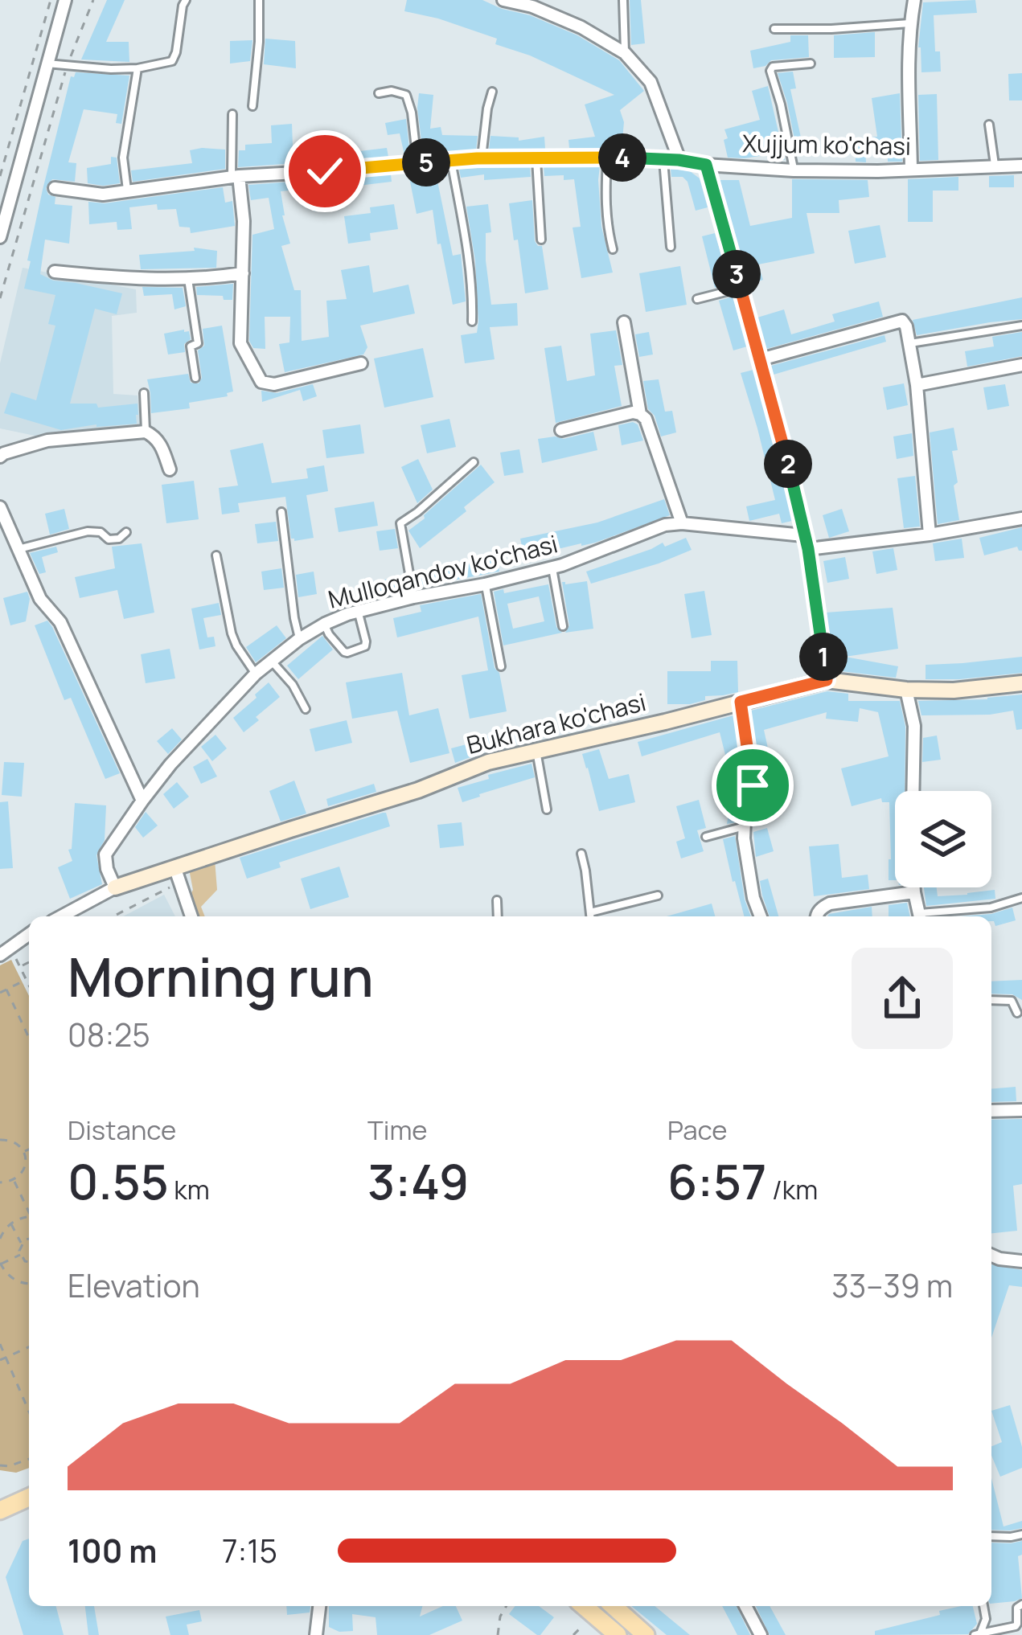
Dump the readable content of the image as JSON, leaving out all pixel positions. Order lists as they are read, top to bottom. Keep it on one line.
{"streets":{"street":["Xujjum ko'chasi","Mulloqandov ko'chasi","Bukhara ko'chasi"]},"crossings":[["Mulloqandov ko'chasi","Bukhara ko'chasi"]],"page":{"pins":["4","5","3","2","1"],"heading":["Morning run","08:25"],"stats":[["Distance","0.55 km"],["Time","3:49"],["Pace","6:57 /km"]],"chart":["Elevation","33–39 m"],"list":[{"name":"100 m","note":"7:15"}]}}
